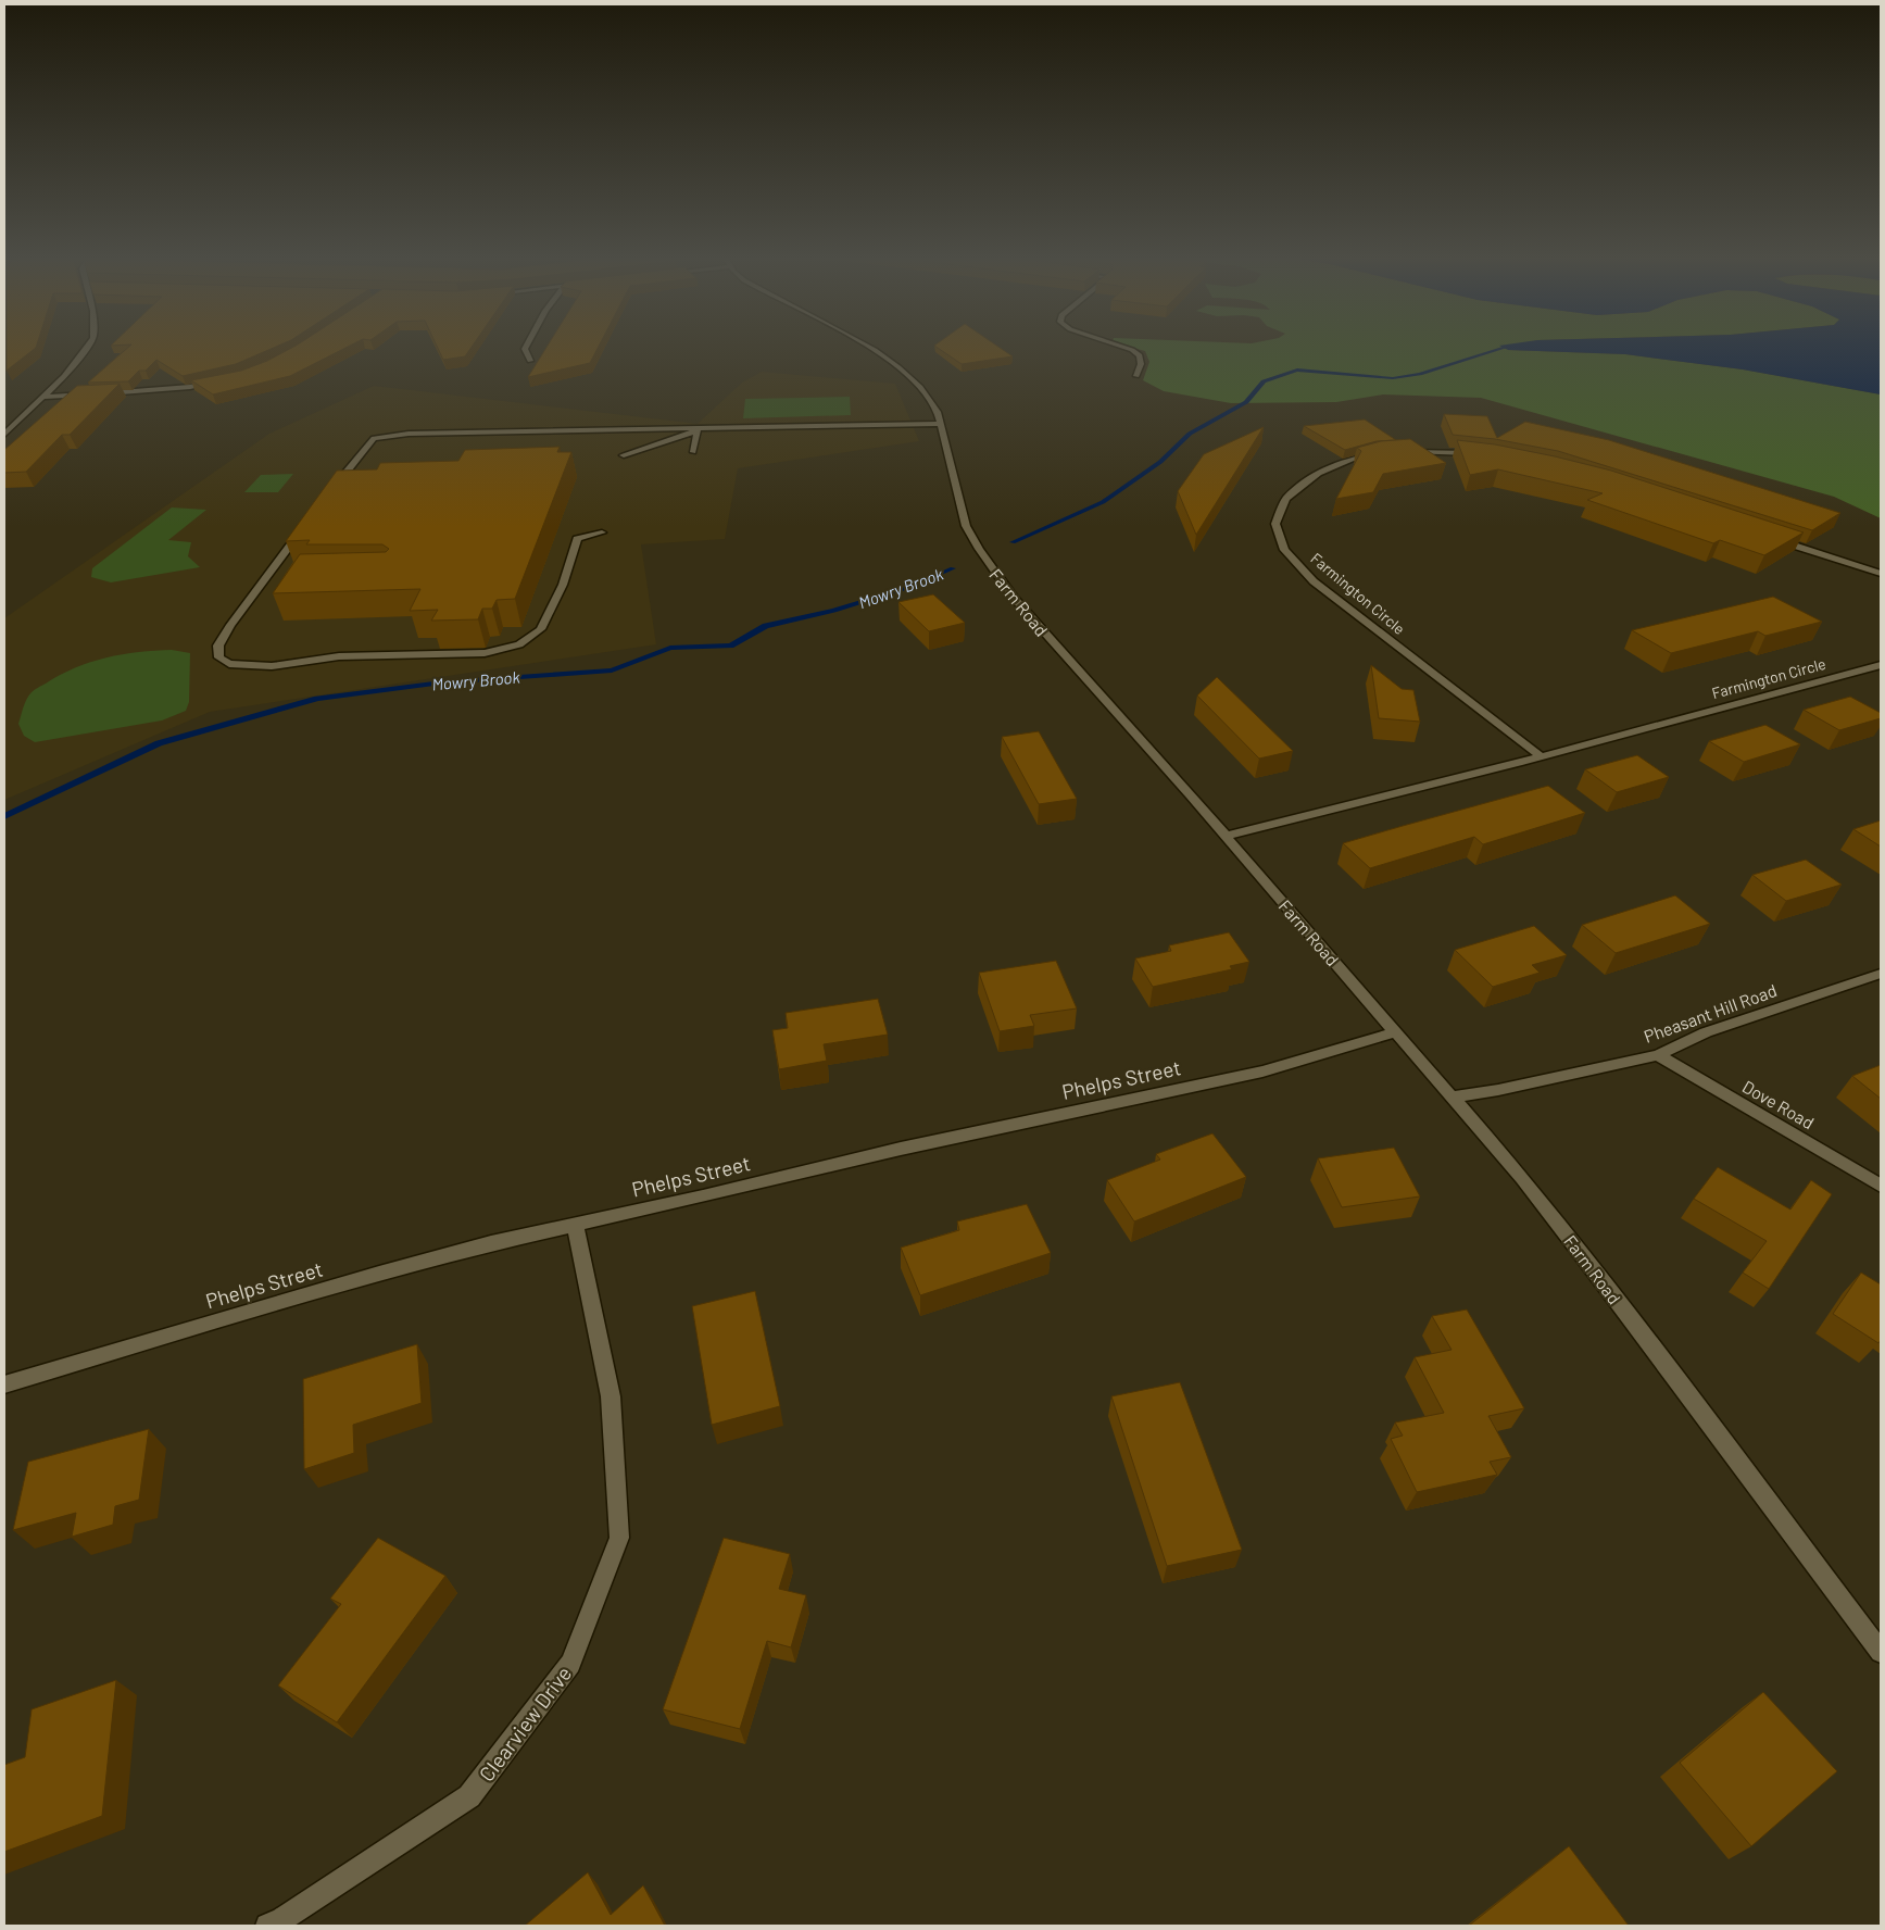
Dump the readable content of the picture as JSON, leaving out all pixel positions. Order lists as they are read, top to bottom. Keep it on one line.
{"streets":{"street":["Farmington Circle","Farm Road","Pheasant Hill Road","Phelps Street","Dove Road","Clearview Drive"]},"crossings":[["Farmington Circle","Farm Road"],["Farm Road","Pheasant Hill Road"],["Farm Road","Phelps Street"],["Pheasant Hill Road","Dove Road"],["Phelps Street","Clearview Drive"]],"water":["Mowry Brook"]}
